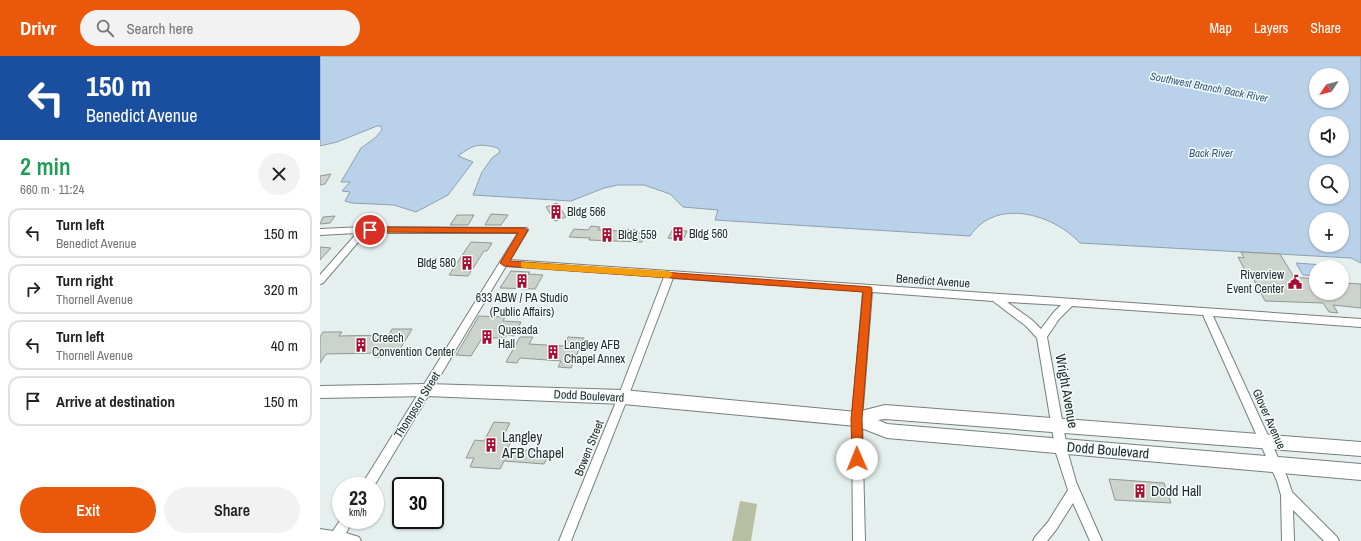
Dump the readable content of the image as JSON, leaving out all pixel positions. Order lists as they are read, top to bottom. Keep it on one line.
{"streets":{"street":["Benedict Avenue","Wright Avenue","Dodd Boulevard","Thompson Street","Glover Avenue","Bowen Street"]},"crossings":[["Benedict Avenue","Thompson Street"],["Benedict Avenue","Glover Avenue"],["Benedict Avenue","Bowen Street"],["Wright Avenue","Dodd Boulevard"],["Dodd Boulevard","Thompson Street"],["Dodd Boulevard","Glover Avenue"],["Dodd Boulevard","Bowen Street"]],"water":["Southwest Branch Back River","Back River"],"places":{"building":["Bldg 566","Bldg 560","Bldg 559","Bldg 580","633 ABW / PA Studio (Public Affairs)","Quesada Hall","Creech Convention Center","Langley AFB Chapel Annex","Langley AFB Chapel","Dodd Hall"],"public building":["Riverview Event Center"]},"north":"bottom left","page":{"header":"Drivr","search":"Search here","nav":["Map","Layers","Share"],"turn":["150 m","Benedict Avenue"],"map_buttons":["+","−"],"heading":["2 min","660 m · 11:24"],"list":[{"name":"Turn left","note":"Benedict Avenue","value":"150 m"},{"name":"Turn right","note":"Thornell Avenue","value":"320 m"},{"name":"Turn left","note":"Thornell Avenue","value":"40 m"},{"name":"Arrive at destination","value":"150 m"}],"speed":"23 km/h","limit":"30","buttons":["Exit","Share"]}}
